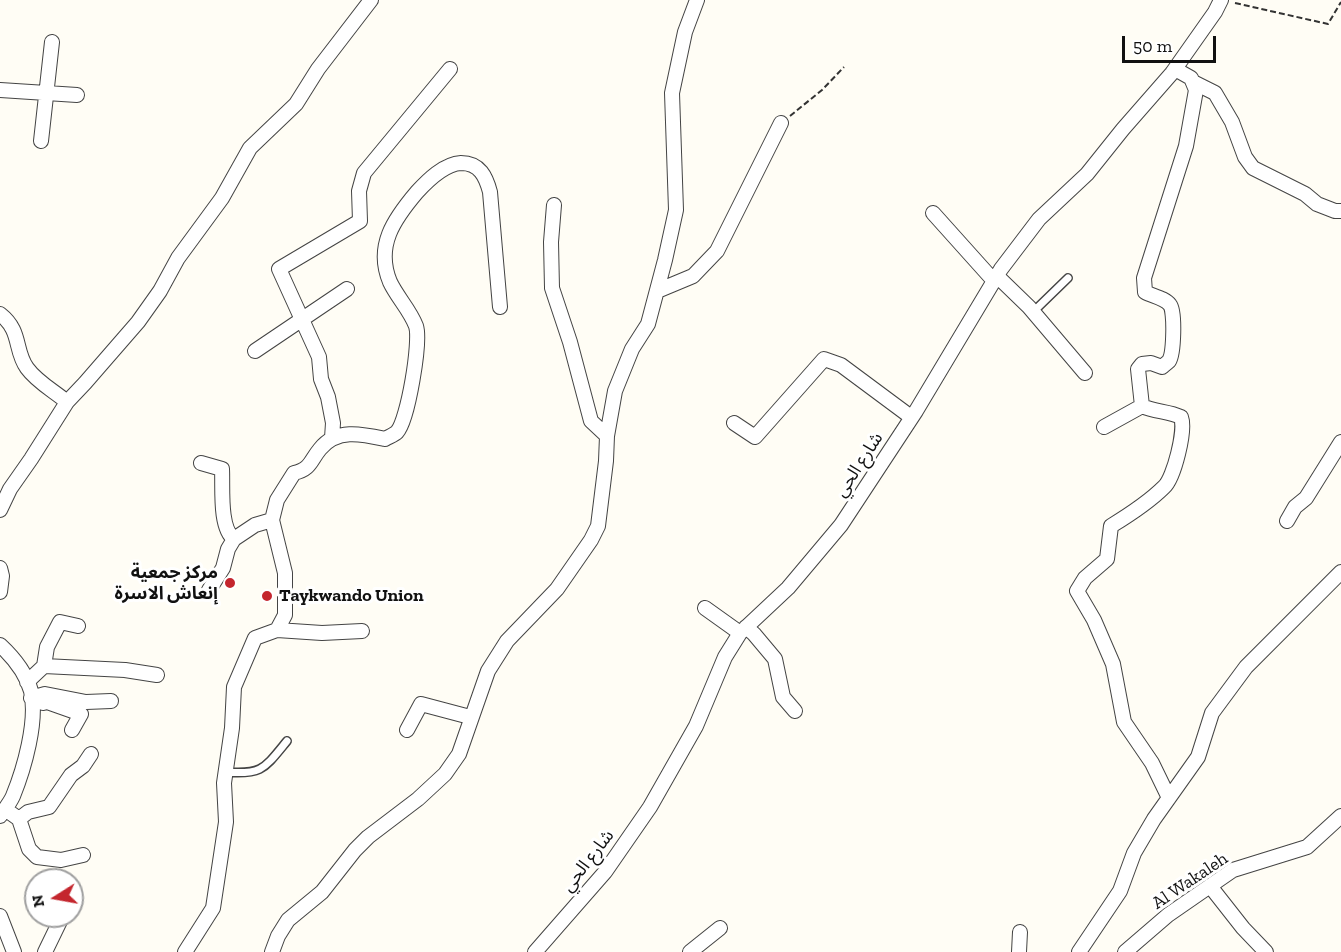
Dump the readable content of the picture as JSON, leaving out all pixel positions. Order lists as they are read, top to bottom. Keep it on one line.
{"streets":{"street":["شارع الحي","Al Wakaleh"]},"places":["مركز جمعية إنعاش الاسرة","Taykwando Union"],"scale_bar":"50 m","north":"left"}
